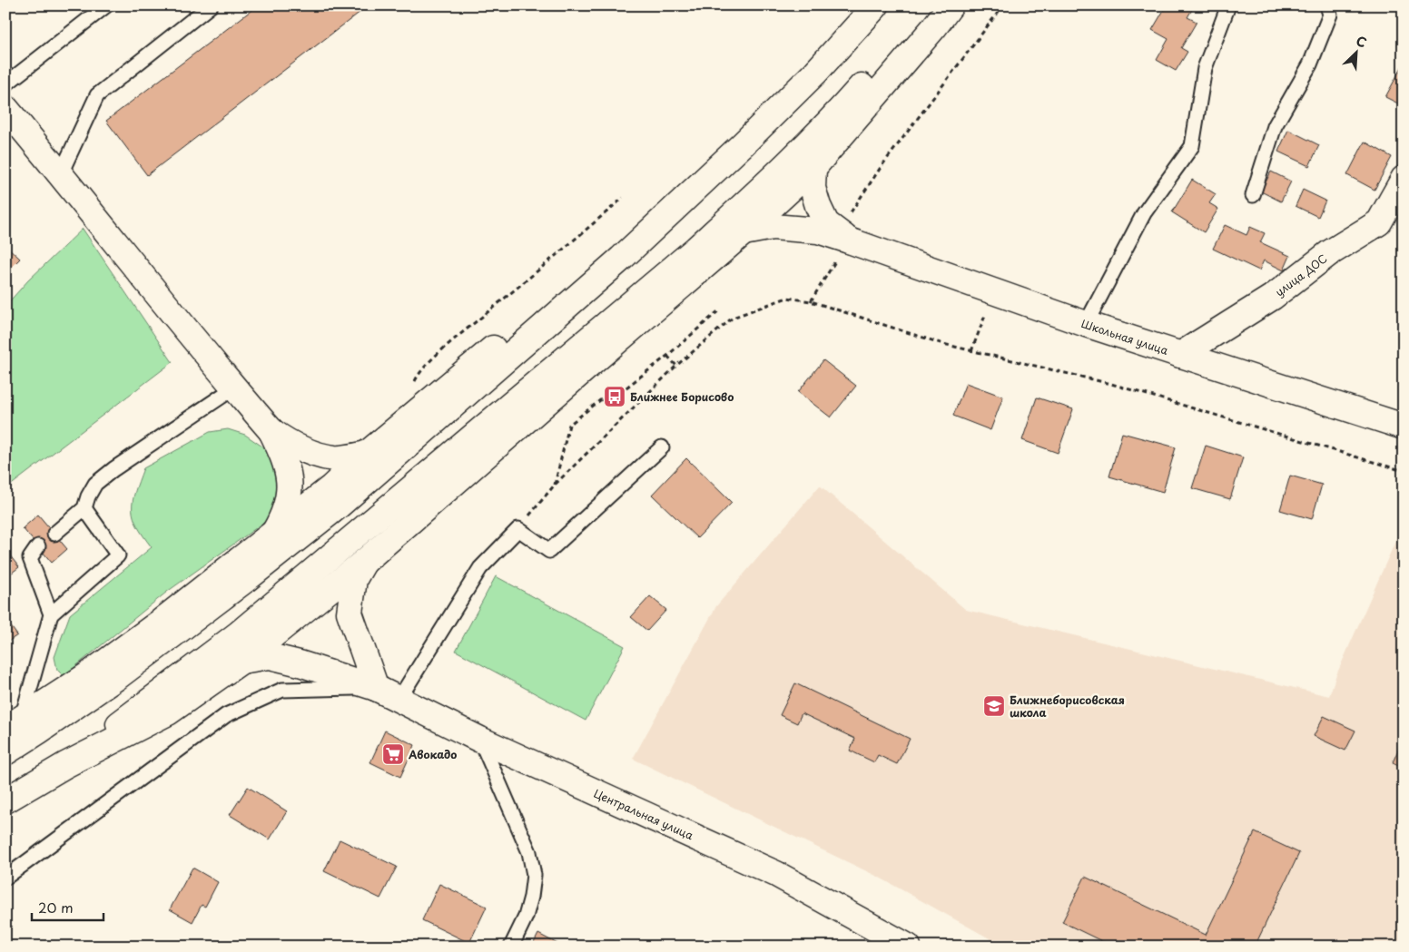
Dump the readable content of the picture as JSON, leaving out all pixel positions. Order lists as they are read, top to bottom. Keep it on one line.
{"streets":{"main road":["улица ДОС","Школьная улица","Центральная улица"]},"crossings":[["улица ДОС","Школьная улица"]],"places":{"bus stop":["Ближнее Борисово"],"school or university":["Ближнеборисовская школа"],"supermarket":["Авокадо"]},"scale_bar":"20 m","north":"top right"}
